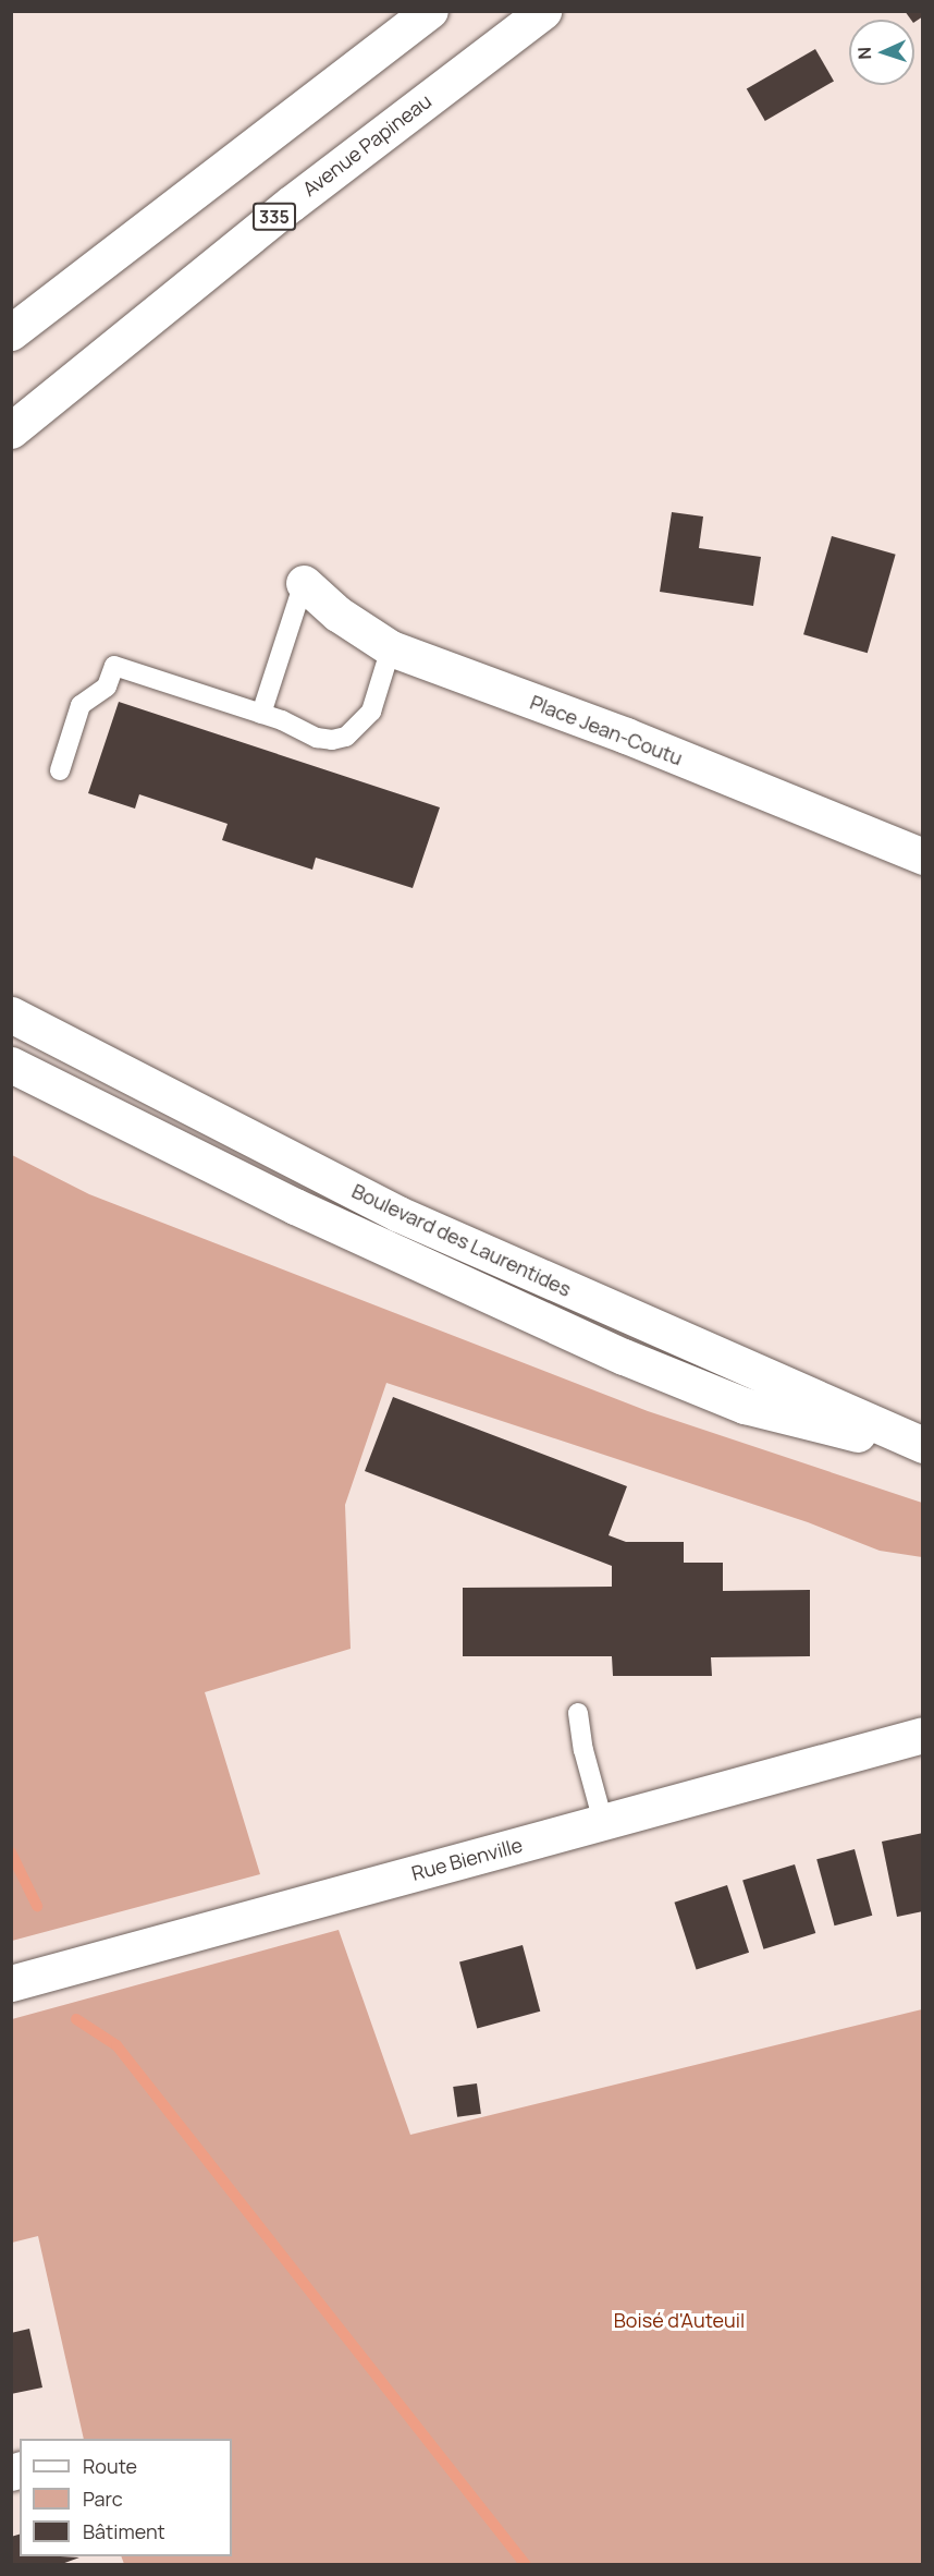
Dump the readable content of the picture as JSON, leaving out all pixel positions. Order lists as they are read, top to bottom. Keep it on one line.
{"streets":{"main road":["Avenue Papineau","335","Place Jean-Coutu","Boulevard des Laurentides","Rue Bienville"]},"parks":["Boisé d'Auteuil"],"legend":["Route","Parc","Bâtiment"],"north":"left"}
